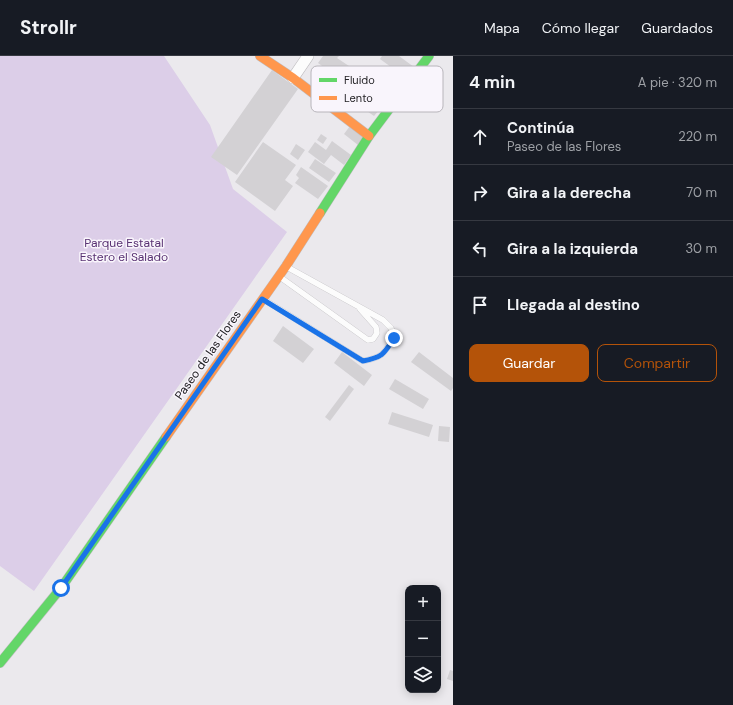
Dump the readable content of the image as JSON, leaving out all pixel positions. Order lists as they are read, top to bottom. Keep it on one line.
{"streets":{"street":["Paseo de las Flores"]},"parks":["Parque Estatal Estero el Salado"],"legend":["Fluido","Lento"],"page":{"header":"Strollr","nav":["Mapa","Cómo llegar","Guardados"],"heading":["4 min","A pie · 320 m"],"list":[["Continúa","Paseo de las Flores","220 m"],["Gira a la derecha","70 m"],["Gira a la izquierda","30 m"],"Llegada al destino"],"buttons":["Guardar","Compartir"],"map_buttons":["+","−"]}}
